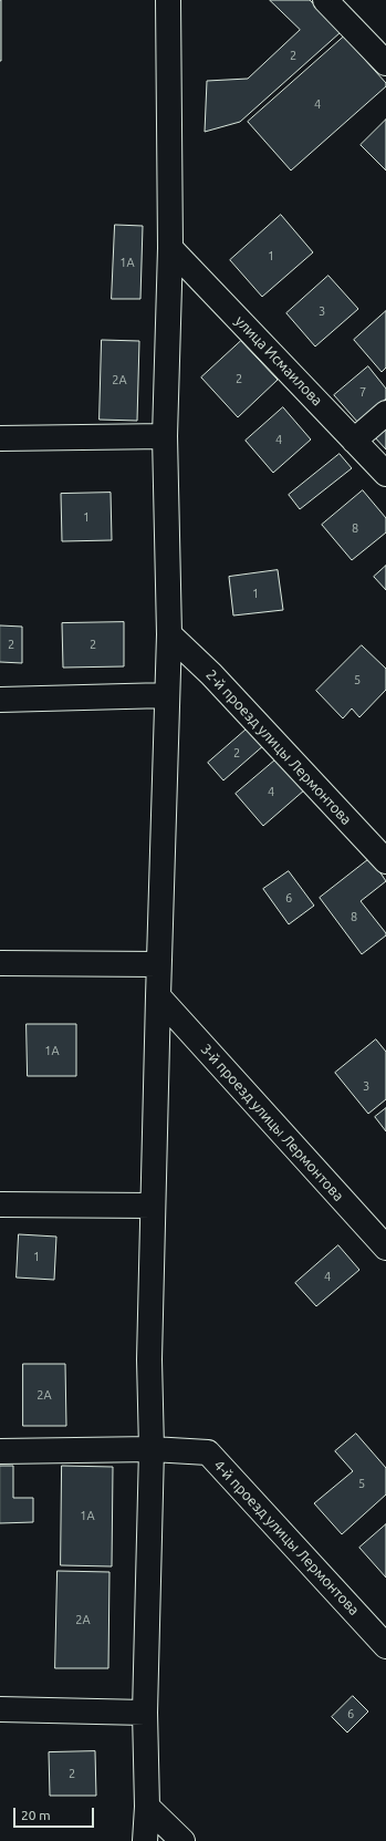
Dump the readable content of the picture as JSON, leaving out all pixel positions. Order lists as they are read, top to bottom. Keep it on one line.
{"streets":{"street":["улица Исмаилова","2-й проезд улицы Лермонтова","3-й проезд улицы Лермонтова","4-й проезд улицы Лермонтова"]},"house_numbers":["2","4","1","1А","3","2","2А","7","4","1","8","1","2","2","5","2","4","6","8","1А","3","1","4","2А","5","1А","2А","6","2"],"scale_bar":"20 m"}
